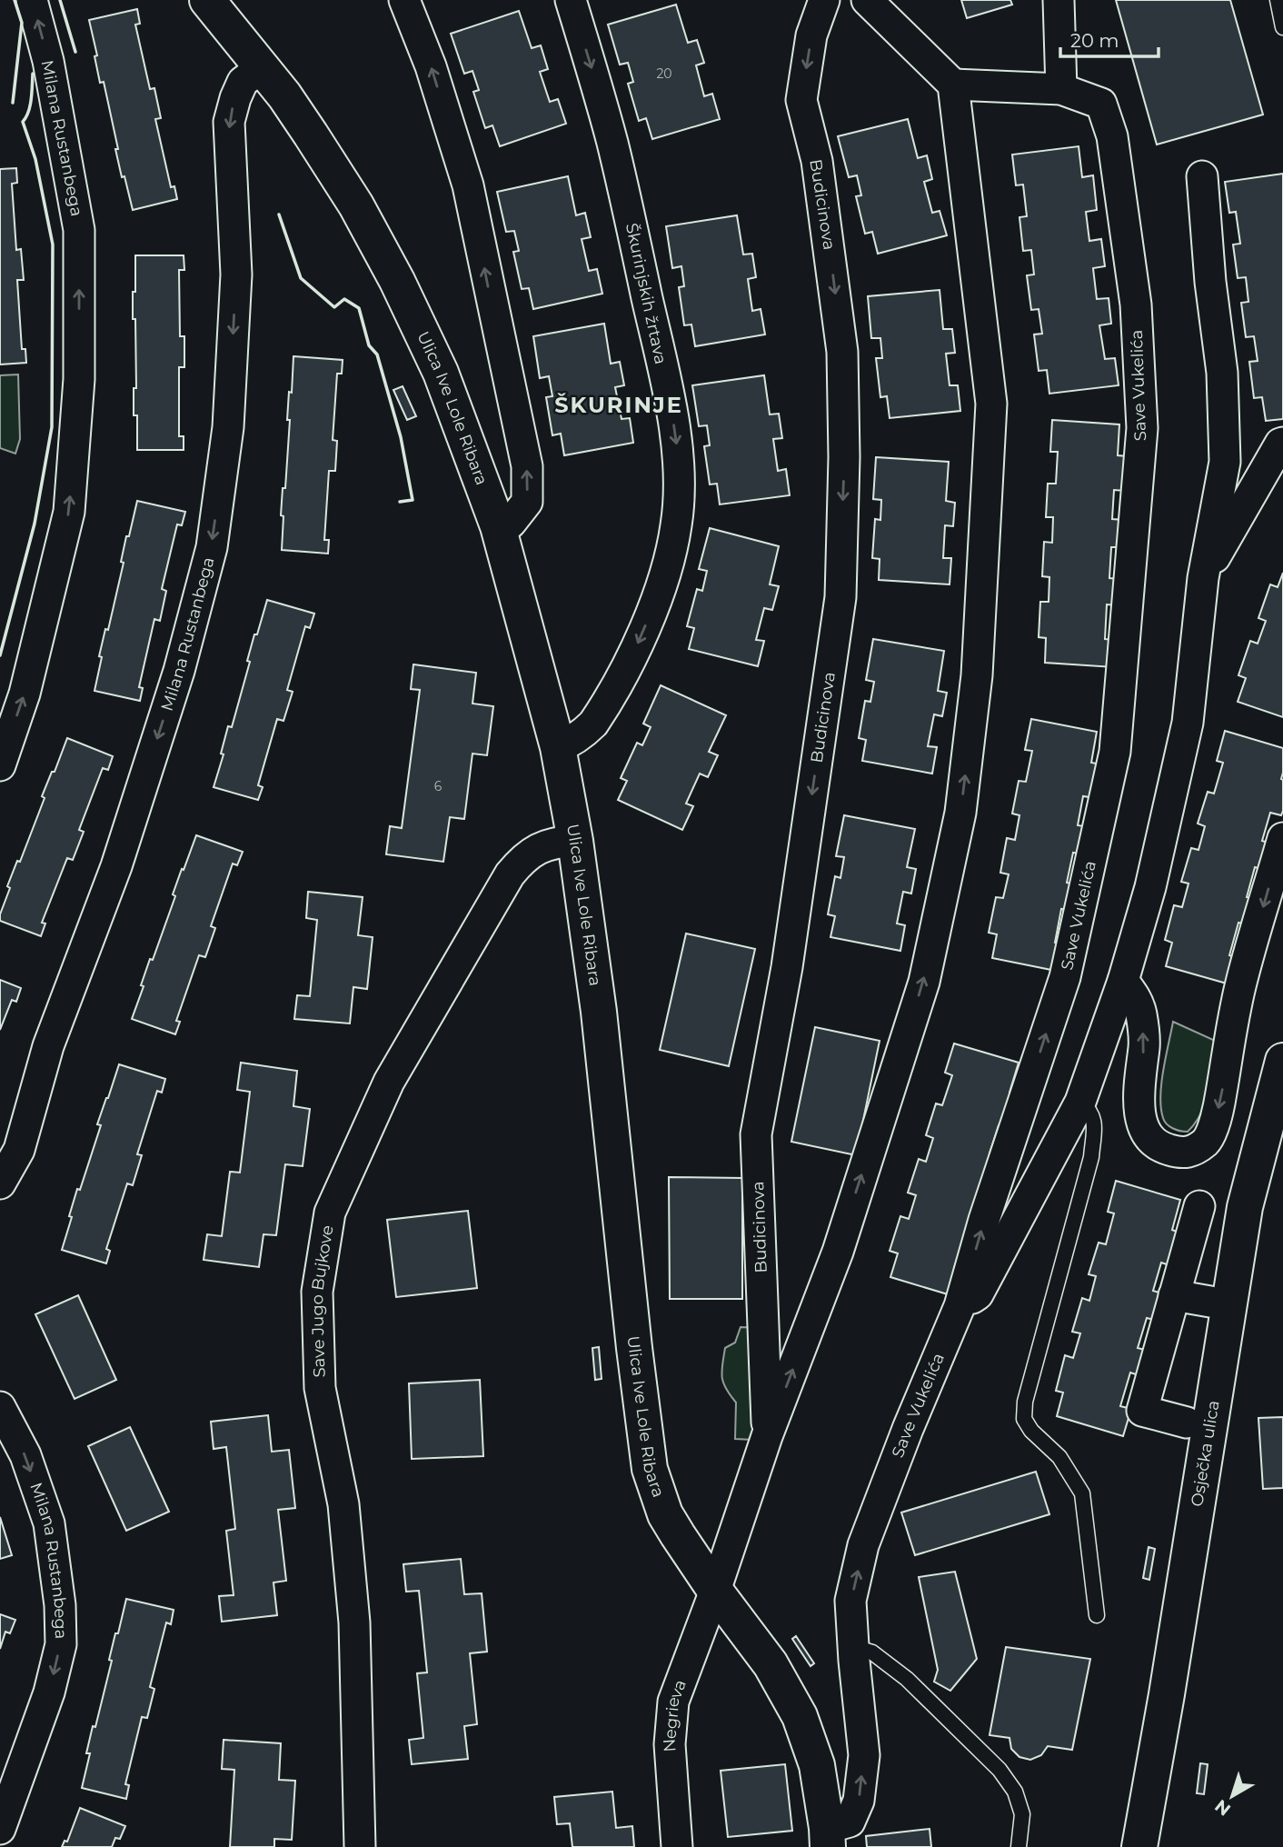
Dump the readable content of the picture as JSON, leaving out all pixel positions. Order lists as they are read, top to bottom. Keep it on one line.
{"streets":{"street":["Milana Rustanbega","Budicinova","Škurinjskih žrtava","Save Vukelića","Ulica Ive Lole Ribara","Save Jugo Bujkove","Osječka ulica","Negrieva"]},"crossings":[["Milana Rustanbega","Ulica Ive Lole Ribara"],["Budicinova","Negrieva"],["Škurinjskih žrtava","Ulica Ive Lole Ribara"],["Save Vukelića","Ulica Ive Lole Ribara"],["Save Vukelića","Negrieva"],["Ulica Ive Lole Ribara","Save Jugo Bujkove"],["Ulica Ive Lole Ribara","Negrieva"]],"one_way":["Budicinova"],"districts":["ŠKURINJE"],"house_numbers":["20","6"],"scale_bar":"20 m","north":"bottom left"}
